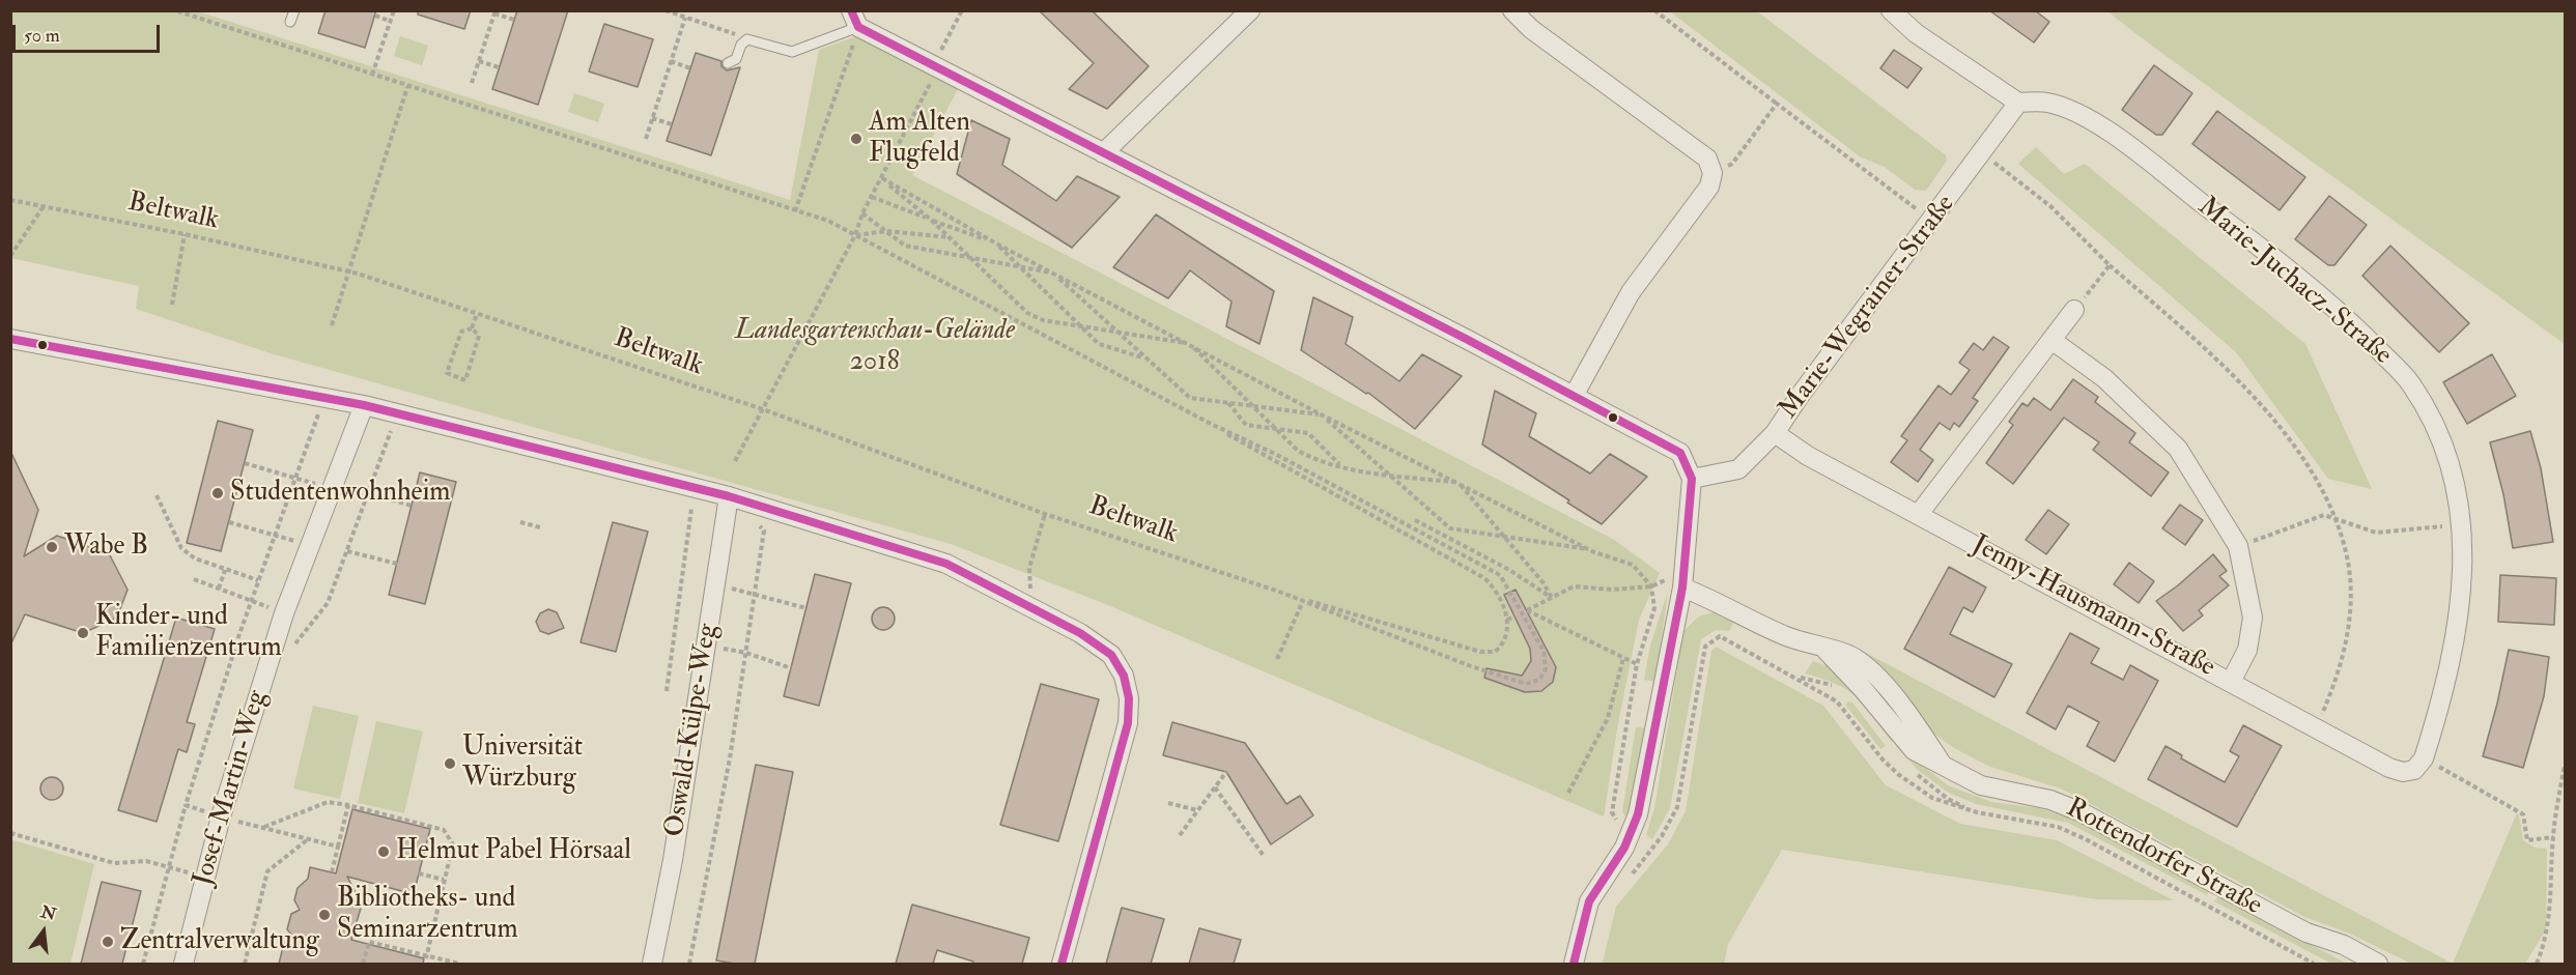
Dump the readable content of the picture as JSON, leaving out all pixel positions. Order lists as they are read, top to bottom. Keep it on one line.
{"streets":{"street":["Marie-Juchacz-Straße","Marie-Wegrainer-Straße","Jenny-Hausmann-Straße","Oswald-Külpe-Weg","Josef-Martin-Weg","Rottendorfer Straße"],"path":["Beltwalk"]},"crossings":[["Marie-Juchacz-Straße","Marie-Wegrainer-Straße"],["Marie-Juchacz-Straße","Jenny-Hausmann-Straße"],["Marie-Wegrainer-Straße","Jenny-Hausmann-Straße"]],"parks":["Landesgartenschau-Gelände 2018"],"places":["Am Alten Flugfeld","Studentenwohnheim","Wabe B","Kinder- und Familienzentrum","Universität Würzburg","Helmut Pabel Hörsaal","Bibliotheks- und Seminarzentrum","Zentralverwaltung"],"scale_bar":"50 m","north":"top"}
